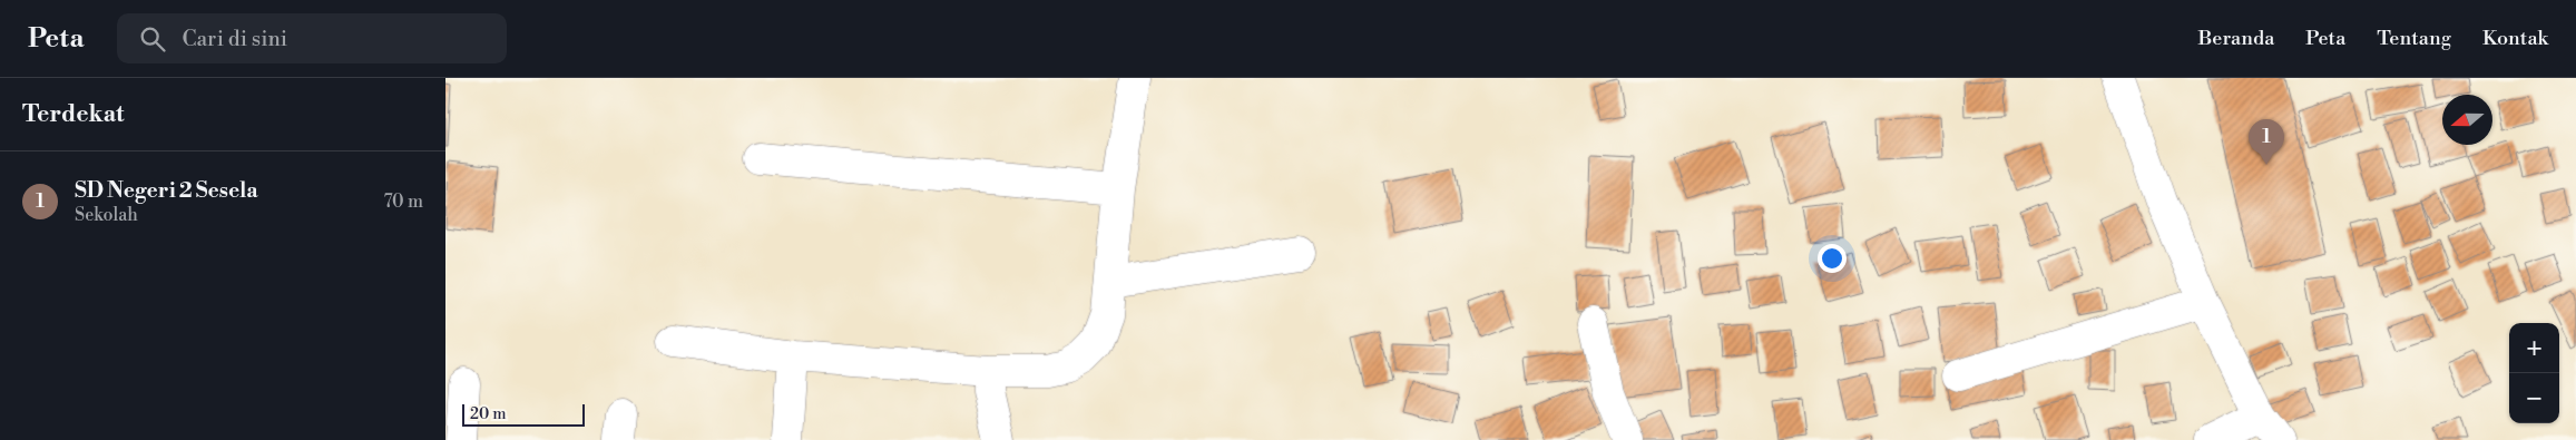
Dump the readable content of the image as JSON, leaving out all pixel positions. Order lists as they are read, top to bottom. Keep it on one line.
{"scale_bar":"20 m","north":"left","page":{"header":"Peta","search":"Cari di sini","nav":["Beranda","Peta","Tentang","Kontak"],"heading":"Terdekat","pins":"1","list":[{"mark":"1","name":"SD Negeri 2 Sesela","note":"Sekolah","value":"70 m"}],"map_buttons":["+","−"],"scale":"20 m"}}
